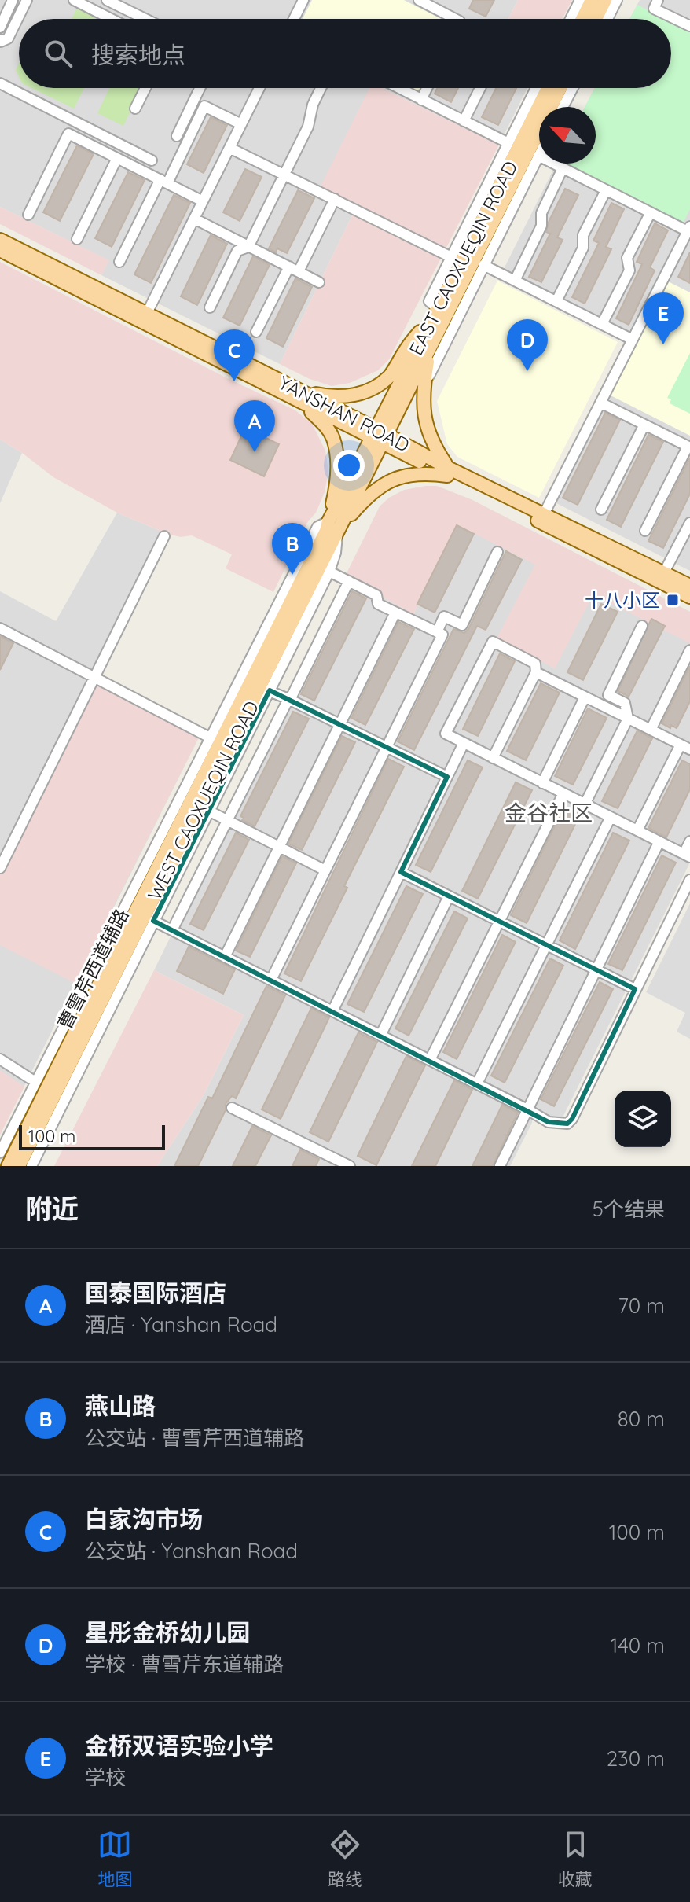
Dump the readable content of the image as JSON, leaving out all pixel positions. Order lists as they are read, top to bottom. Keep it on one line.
{"streets":{"main road":["EAST CAOXUEQIN ROAD","YANSHAN ROAD","WEST CAOXUEQIN ROAD"],"street":["曹雪芹西道辅路"]},"crossings":[["EAST CAOXUEQIN ROAD","YANSHAN ROAD"],["EAST CAOXUEQIN ROAD","WEST CAOXUEQIN ROAD"],["YANSHAN ROAD","WEST CAOXUEQIN ROAD"],["WEST CAOXUEQIN ROAD","曹雪芹西道辅路"]],"districts":["金谷社区"],"places":{"transit":["十八小区"]},"scale_bar":"100 m","north":"top left","page":{"search":"搜索地点","pins":["E","D","C","A","B"],"scale":"100 m","heading":["附近","5个结果"],"list":[{"mark":"A","name":"国泰国际酒店","note":"酒店 · Yanshan Road","value":"70 m"},{"mark":"B","name":"燕山路","note":"公交站 · 曹雪芹西道辅路","value":"80 m"},{"mark":"C","name":"白家沟市场","note":"公交站 · Yanshan Road","value":"100 m"},{"mark":"D","name":"星彤金桥幼儿园","note":"学校 · 曹雪芹东道辅路","value":"140 m"},{"mark":"E","name":"金桥双语实验小学","note":"学校","value":"230 m"}],"nav":["地图","路线","收藏"]}}
